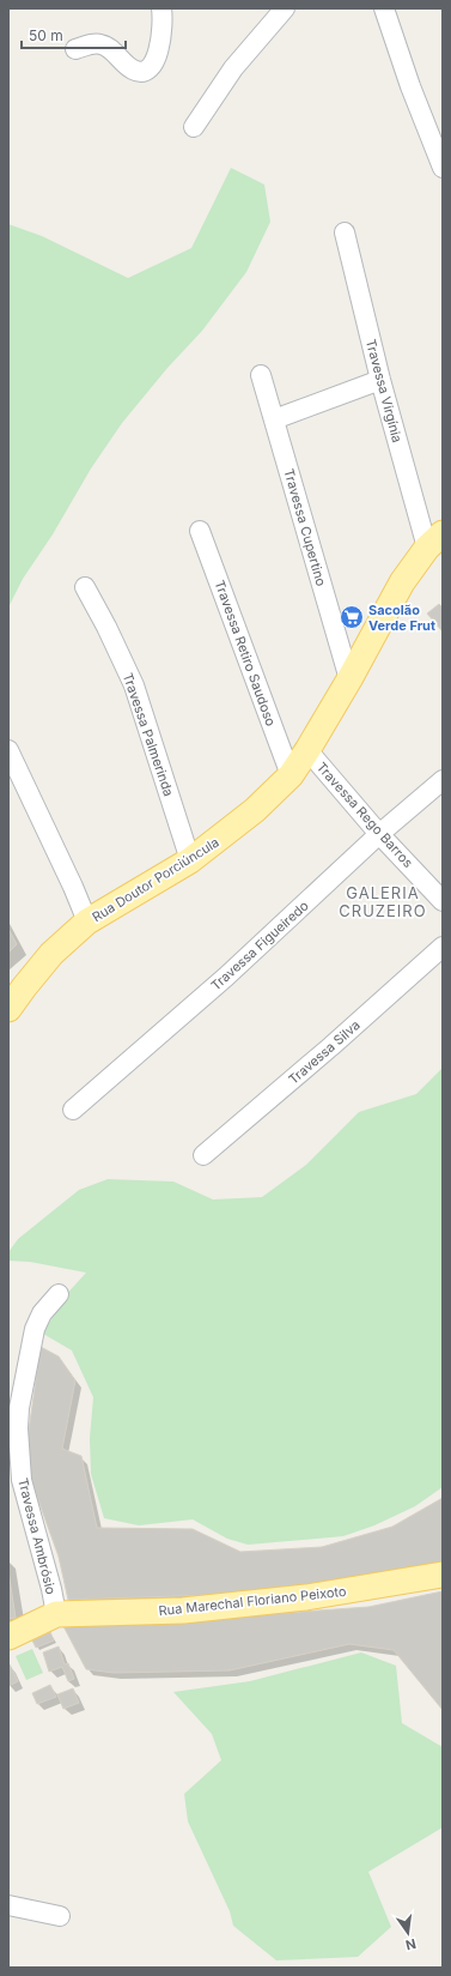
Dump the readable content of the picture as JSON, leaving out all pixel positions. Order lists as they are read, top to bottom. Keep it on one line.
{"streets":{"main road":["Rua Doutor Porciúncula","Rua Marechal Floriano Peixoto"],"street":["Travessa Virgínia","Travessa Cupertino","Travessa Retiro Saudoso","Travessa Palmerinda","Travessa Rego Barros","Travessa Figueiredo","Travessa Silva","Travessa Ambrósio"]},"crossings":[["Travessa Virgínia","Rua Doutor Porciúncula"],["Travessa Cupertino","Rua Doutor Porciúncula"],["Travessa Retiro Saudoso","Rua Doutor Porciúncula"],["Travessa Palmerinda","Rua Doutor Porciúncula"],["Travessa Rego Barros","Rua Doutor Porciúncula"],["Travessa Rego Barros","Travessa Figueiredo"],["Travessa Ambrósio","Rua Marechal Floriano Peixoto"]],"districts":["GALERIA CRUZEIRO"],"places":{"supermarket":["Sacolão Verde Frut"]},"scale_bar":"50 m","north":"bottom"}
